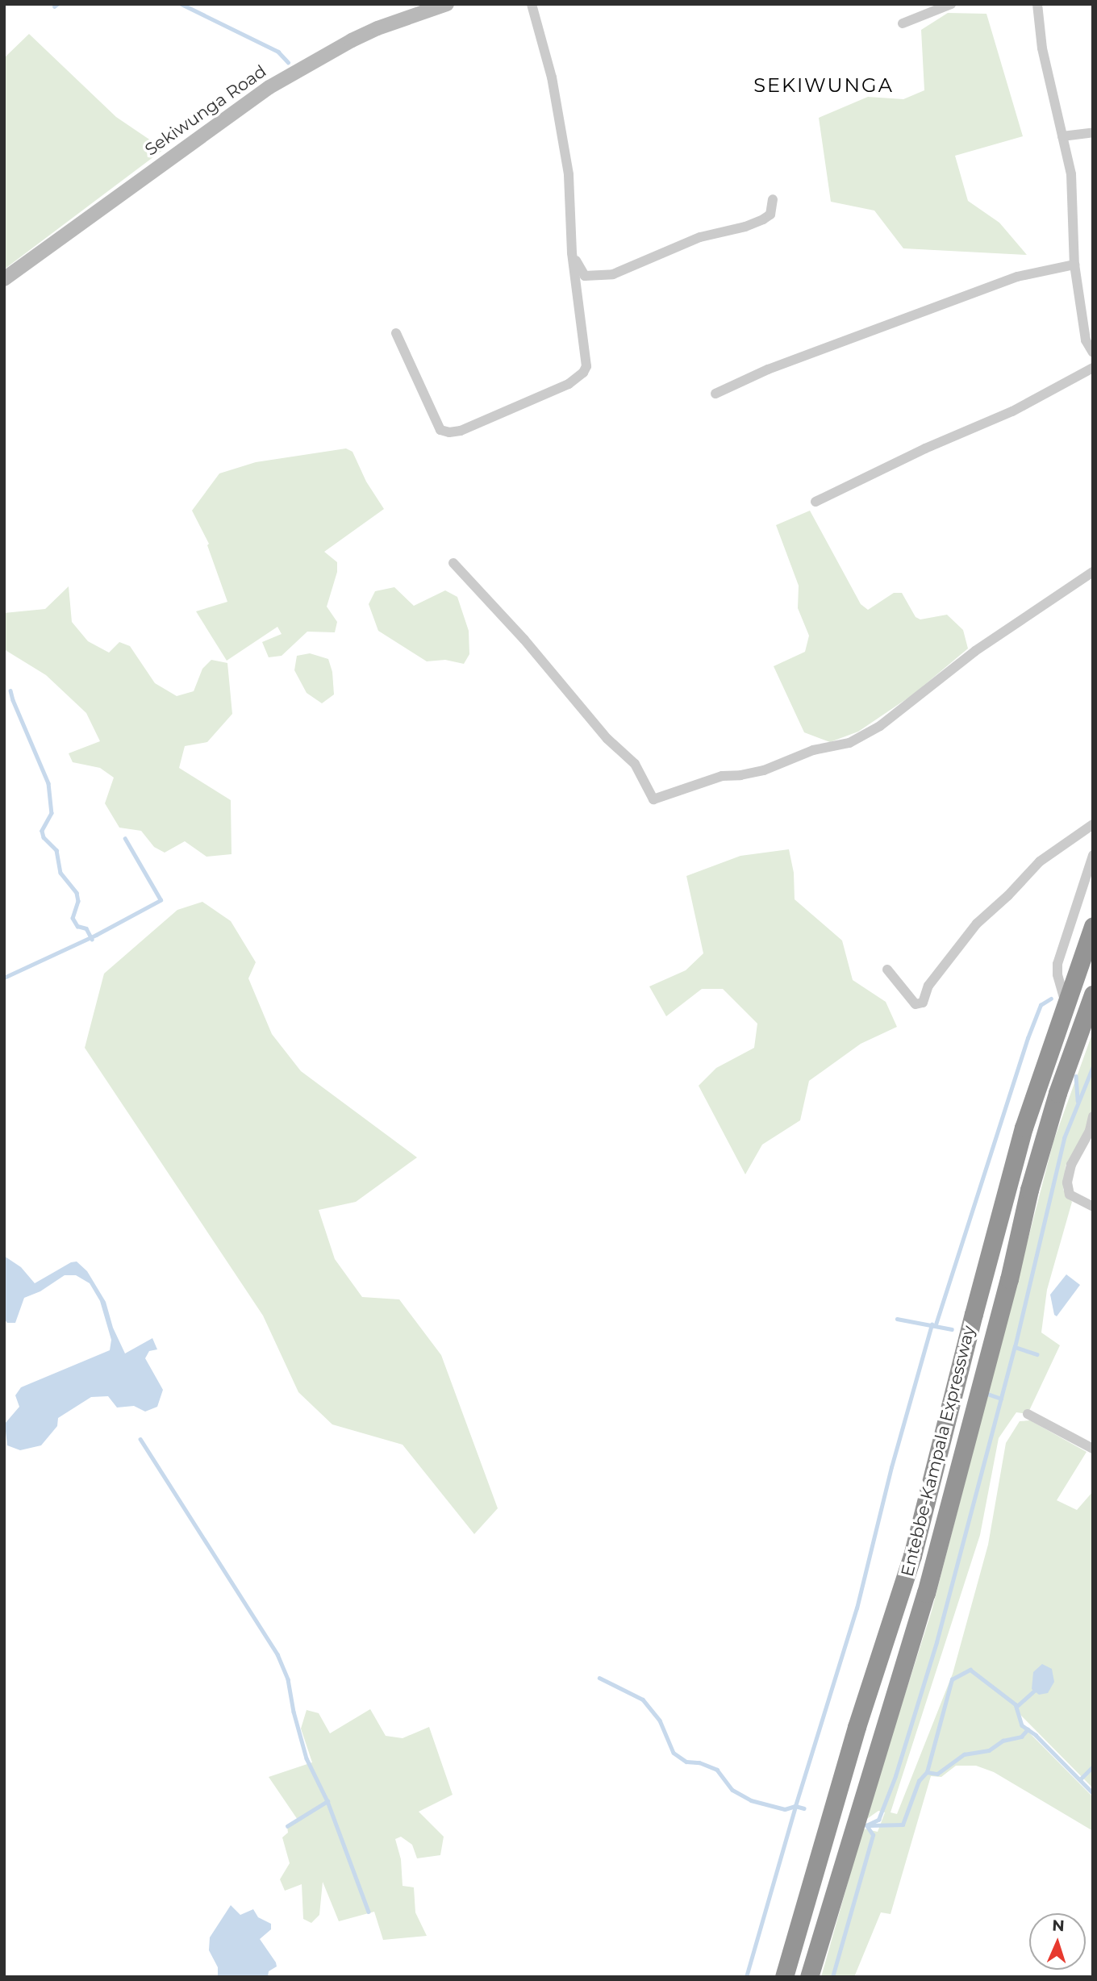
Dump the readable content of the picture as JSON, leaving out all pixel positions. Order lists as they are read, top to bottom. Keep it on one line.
{"streets":{"highway":["Entebbe-Kampala Expressway"],"main road":["Sekiwunga Road"]},"districts":["SEKIWUNGA"],"north":"top"}
